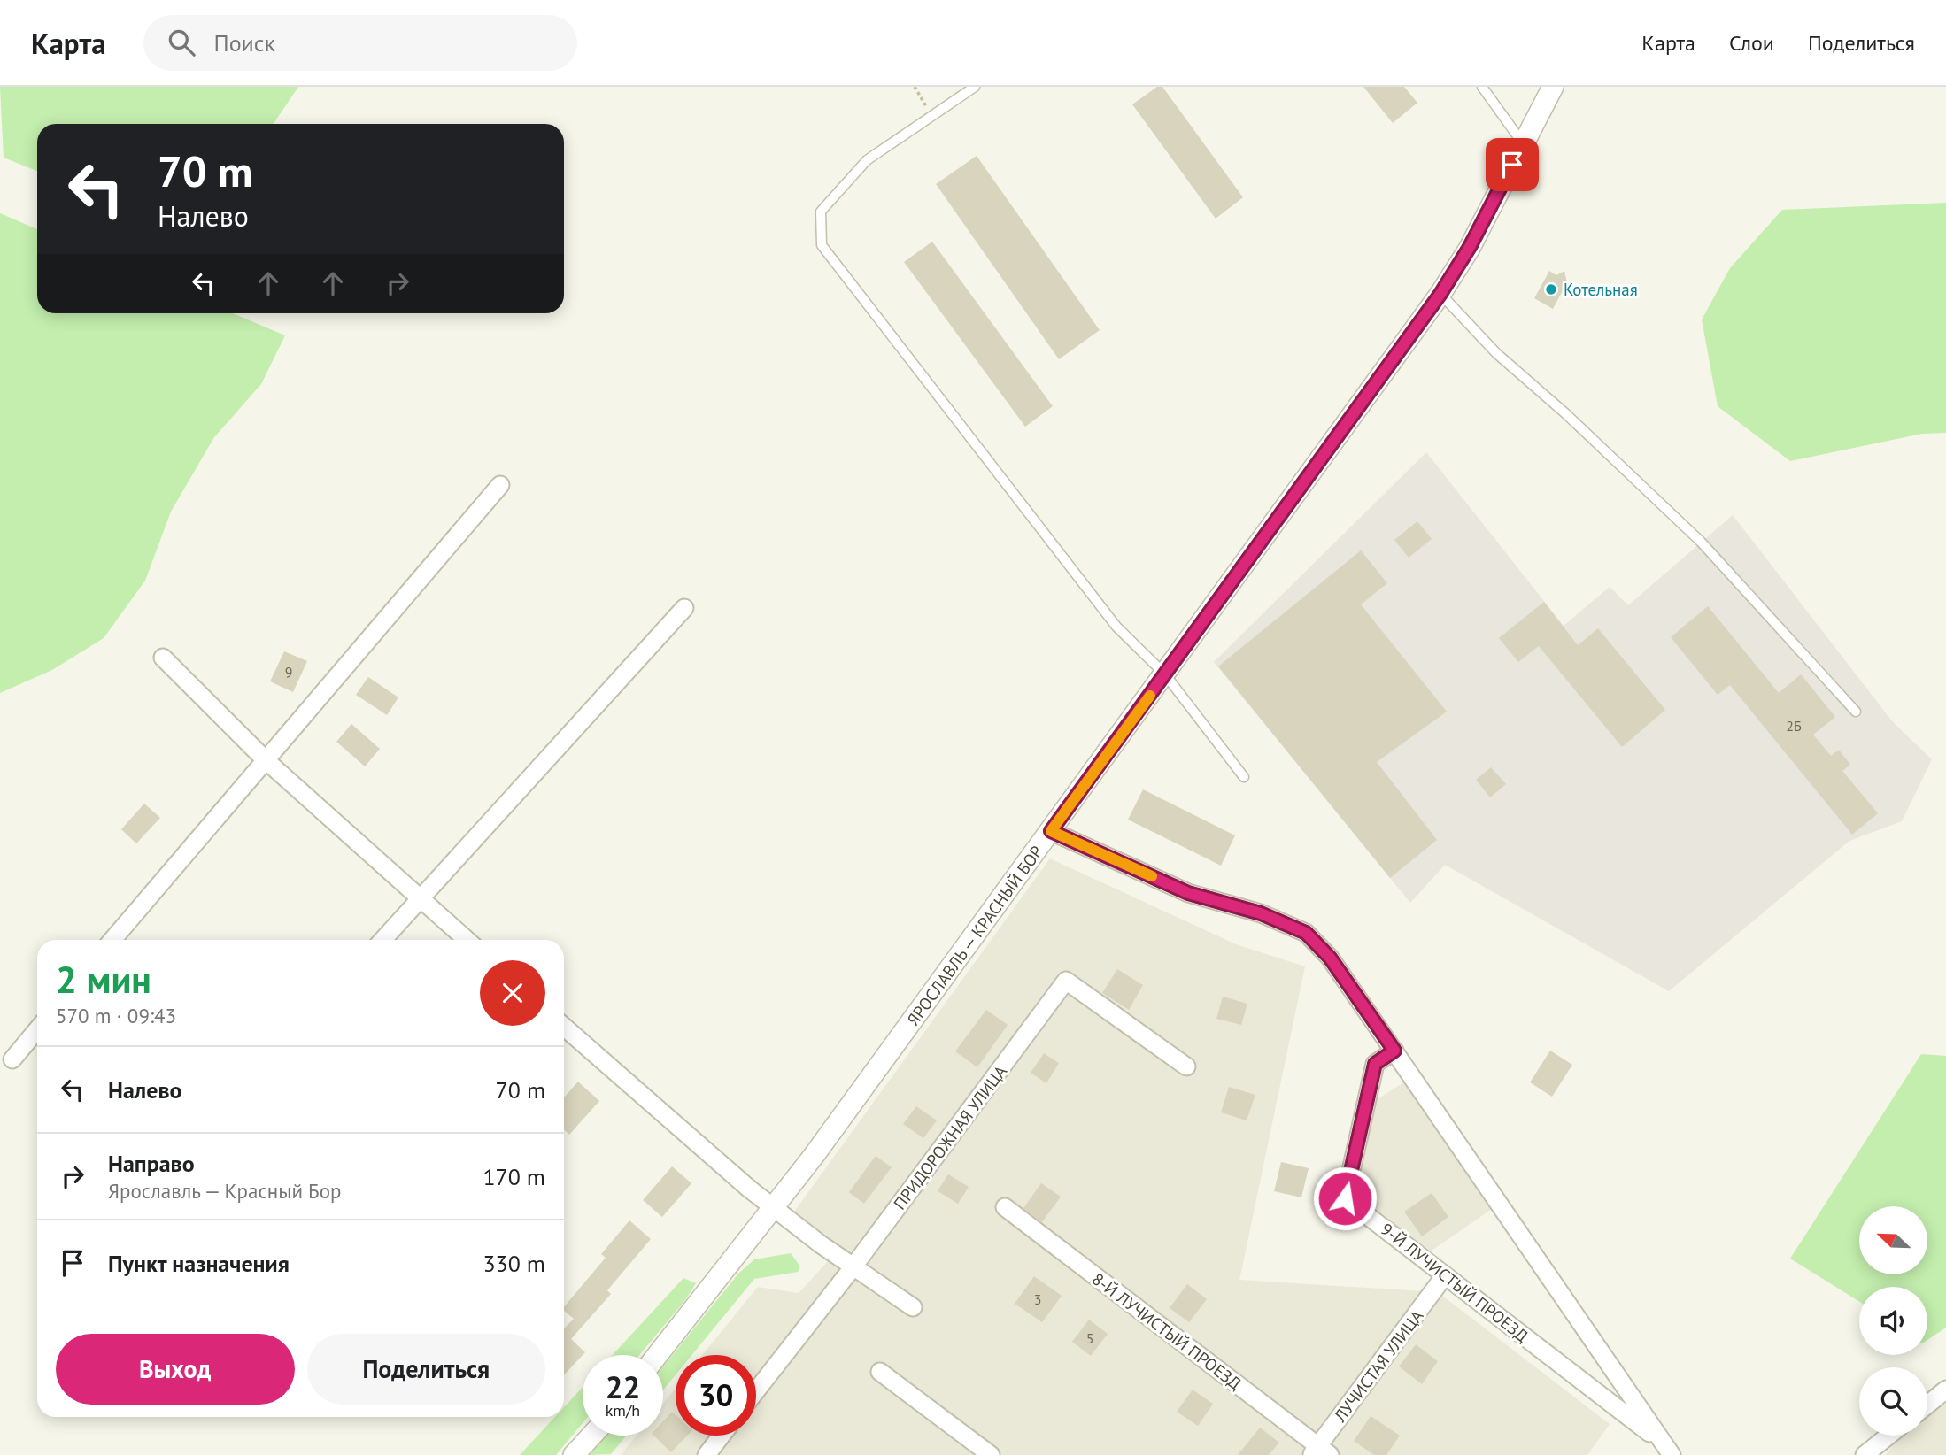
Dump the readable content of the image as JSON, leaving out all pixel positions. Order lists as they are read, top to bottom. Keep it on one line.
{"streets":{"street":["ЯРОСЛАВЛЬ — КРАСНЫЙ БОР","ПРИДОРОЖНАЯ УЛИЦА","9-Й ЛУЧИСТЫЙ ПРОЕЗД","8-Й ЛУЧИСТЫЙ ПРОЕЗД","ЛУЧИСТАЯ УЛИЦА"]},"crossings":[["9-Й ЛУЧИСТЫЙ ПРОЕЗД","ЛУЧИСТАЯ УЛИЦА"],["8-Й ЛУЧИСТЫЙ ПРОЕЗД","ЛУЧИСТАЯ УЛИЦА"]],"places":["Котельная"],"house_numbers":["9","2Б","3","5"],"north":"top left","page":{"header":"Карта","search":"Поиск","nav":["Карта","Слои","Поделиться"],"turn":["70 m","Налево"],"heading":["2 мин","570 m · 09:43"],"list":[{"name":"Налево","value":"70 m"},{"name":"Направо","note":"Ярославль — Красный Бор","value":"170 m"},{"name":"Пункт назначения","value":"330 m"}],"buttons":["Выход","Поделиться"],"speed":"22 km/h","limit":"30"}}
